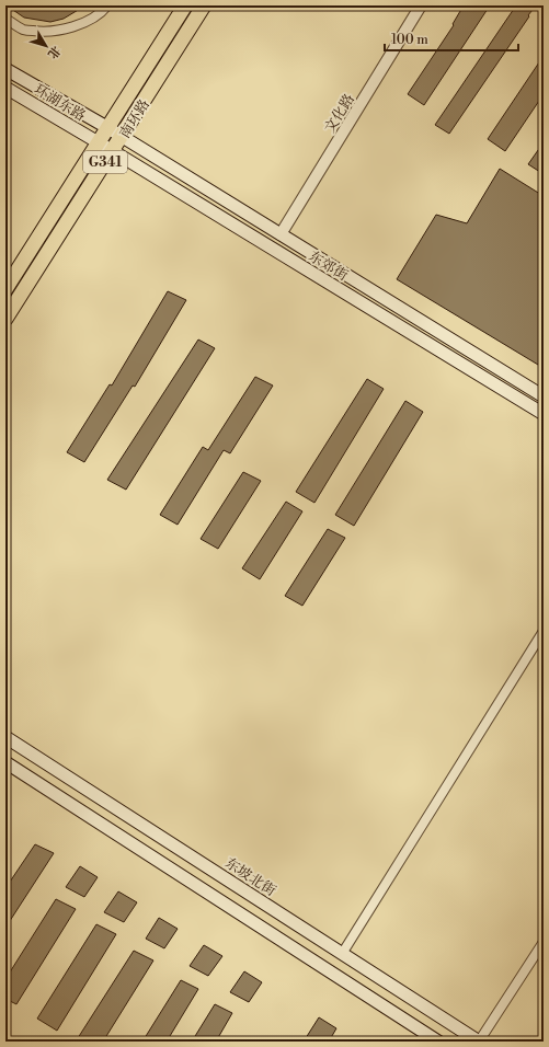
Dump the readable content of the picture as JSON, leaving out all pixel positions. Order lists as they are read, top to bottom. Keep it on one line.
{"streets":{"highway":["南环路","G341"],"main road":["环湖东路","东郊街","东坡北街"],"street":["文化路"]},"crossings":[["环湖东路","南环路"],["环湖东路","东郊街"],["文化路","东郊街"],["南环路","东郊街"]],"scale_bar":"100 m","north":"bottom right"}
